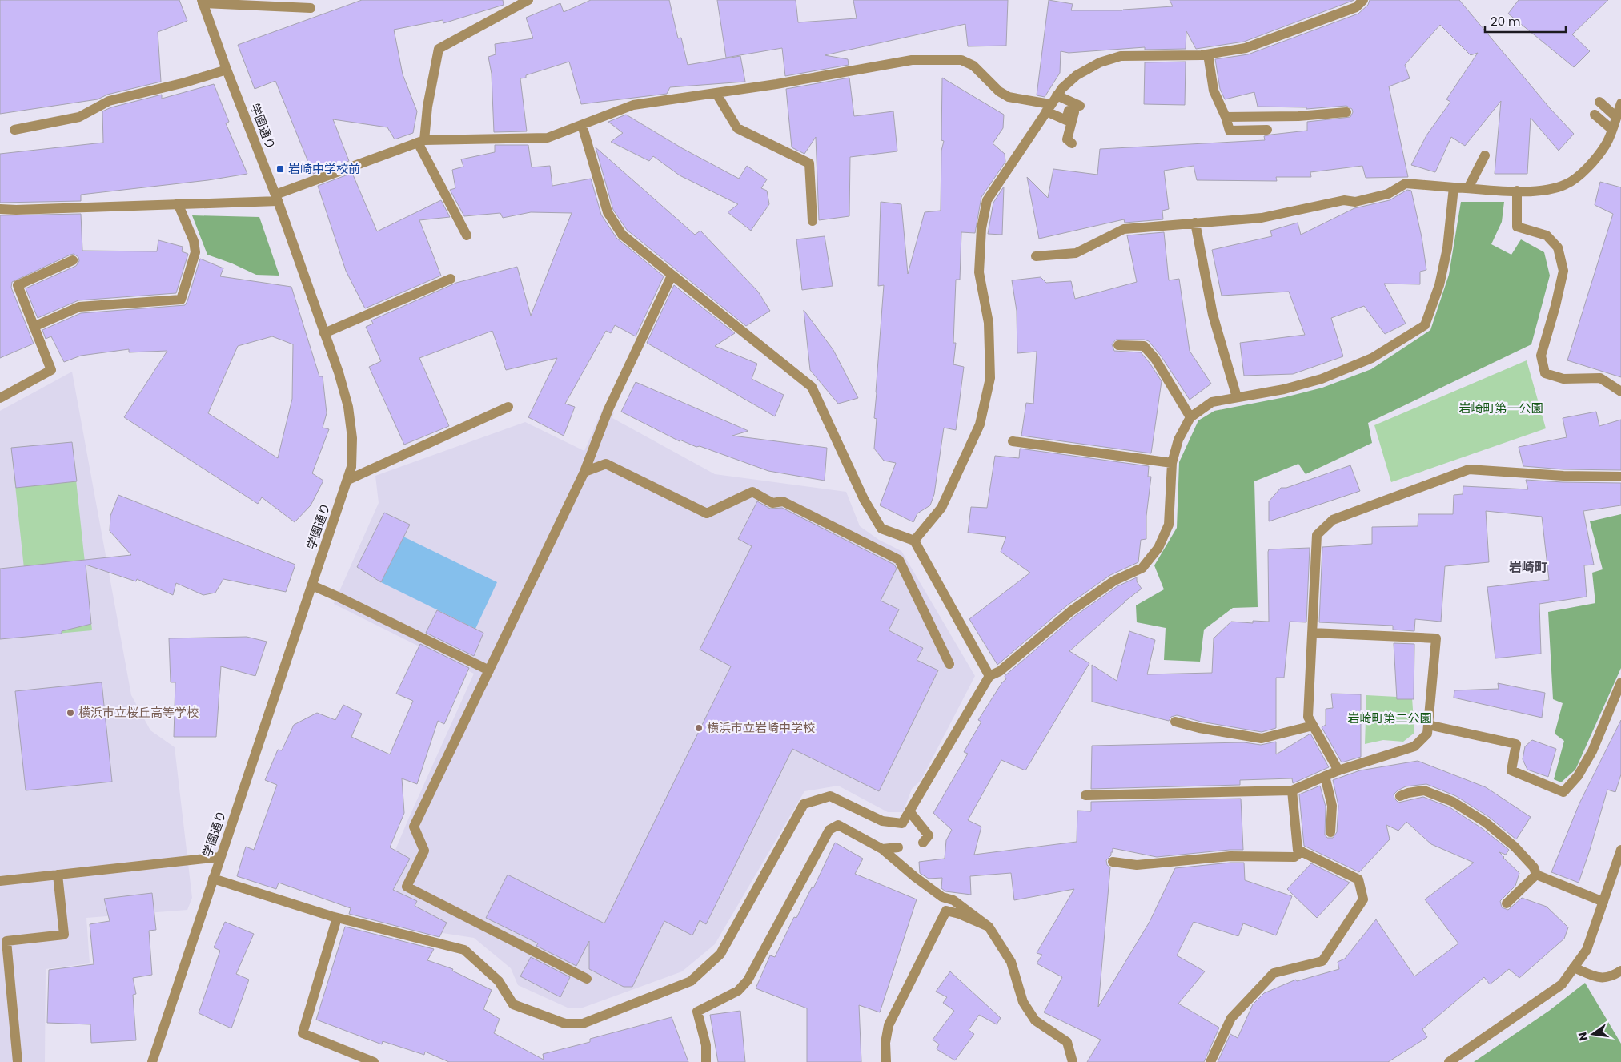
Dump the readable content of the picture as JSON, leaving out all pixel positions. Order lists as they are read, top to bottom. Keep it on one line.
{"streets":{"street":["学園通り"]},"districts":["岩崎町"],"parks":["岩崎町第一公園","岩崎町第二公園"],"places":{"transit":["岩崎中学校前"],"other":["横浜市立桜丘高等学校","横浜市立岩崎中学校"]},"scale_bar":"20 m","north":"left"}
